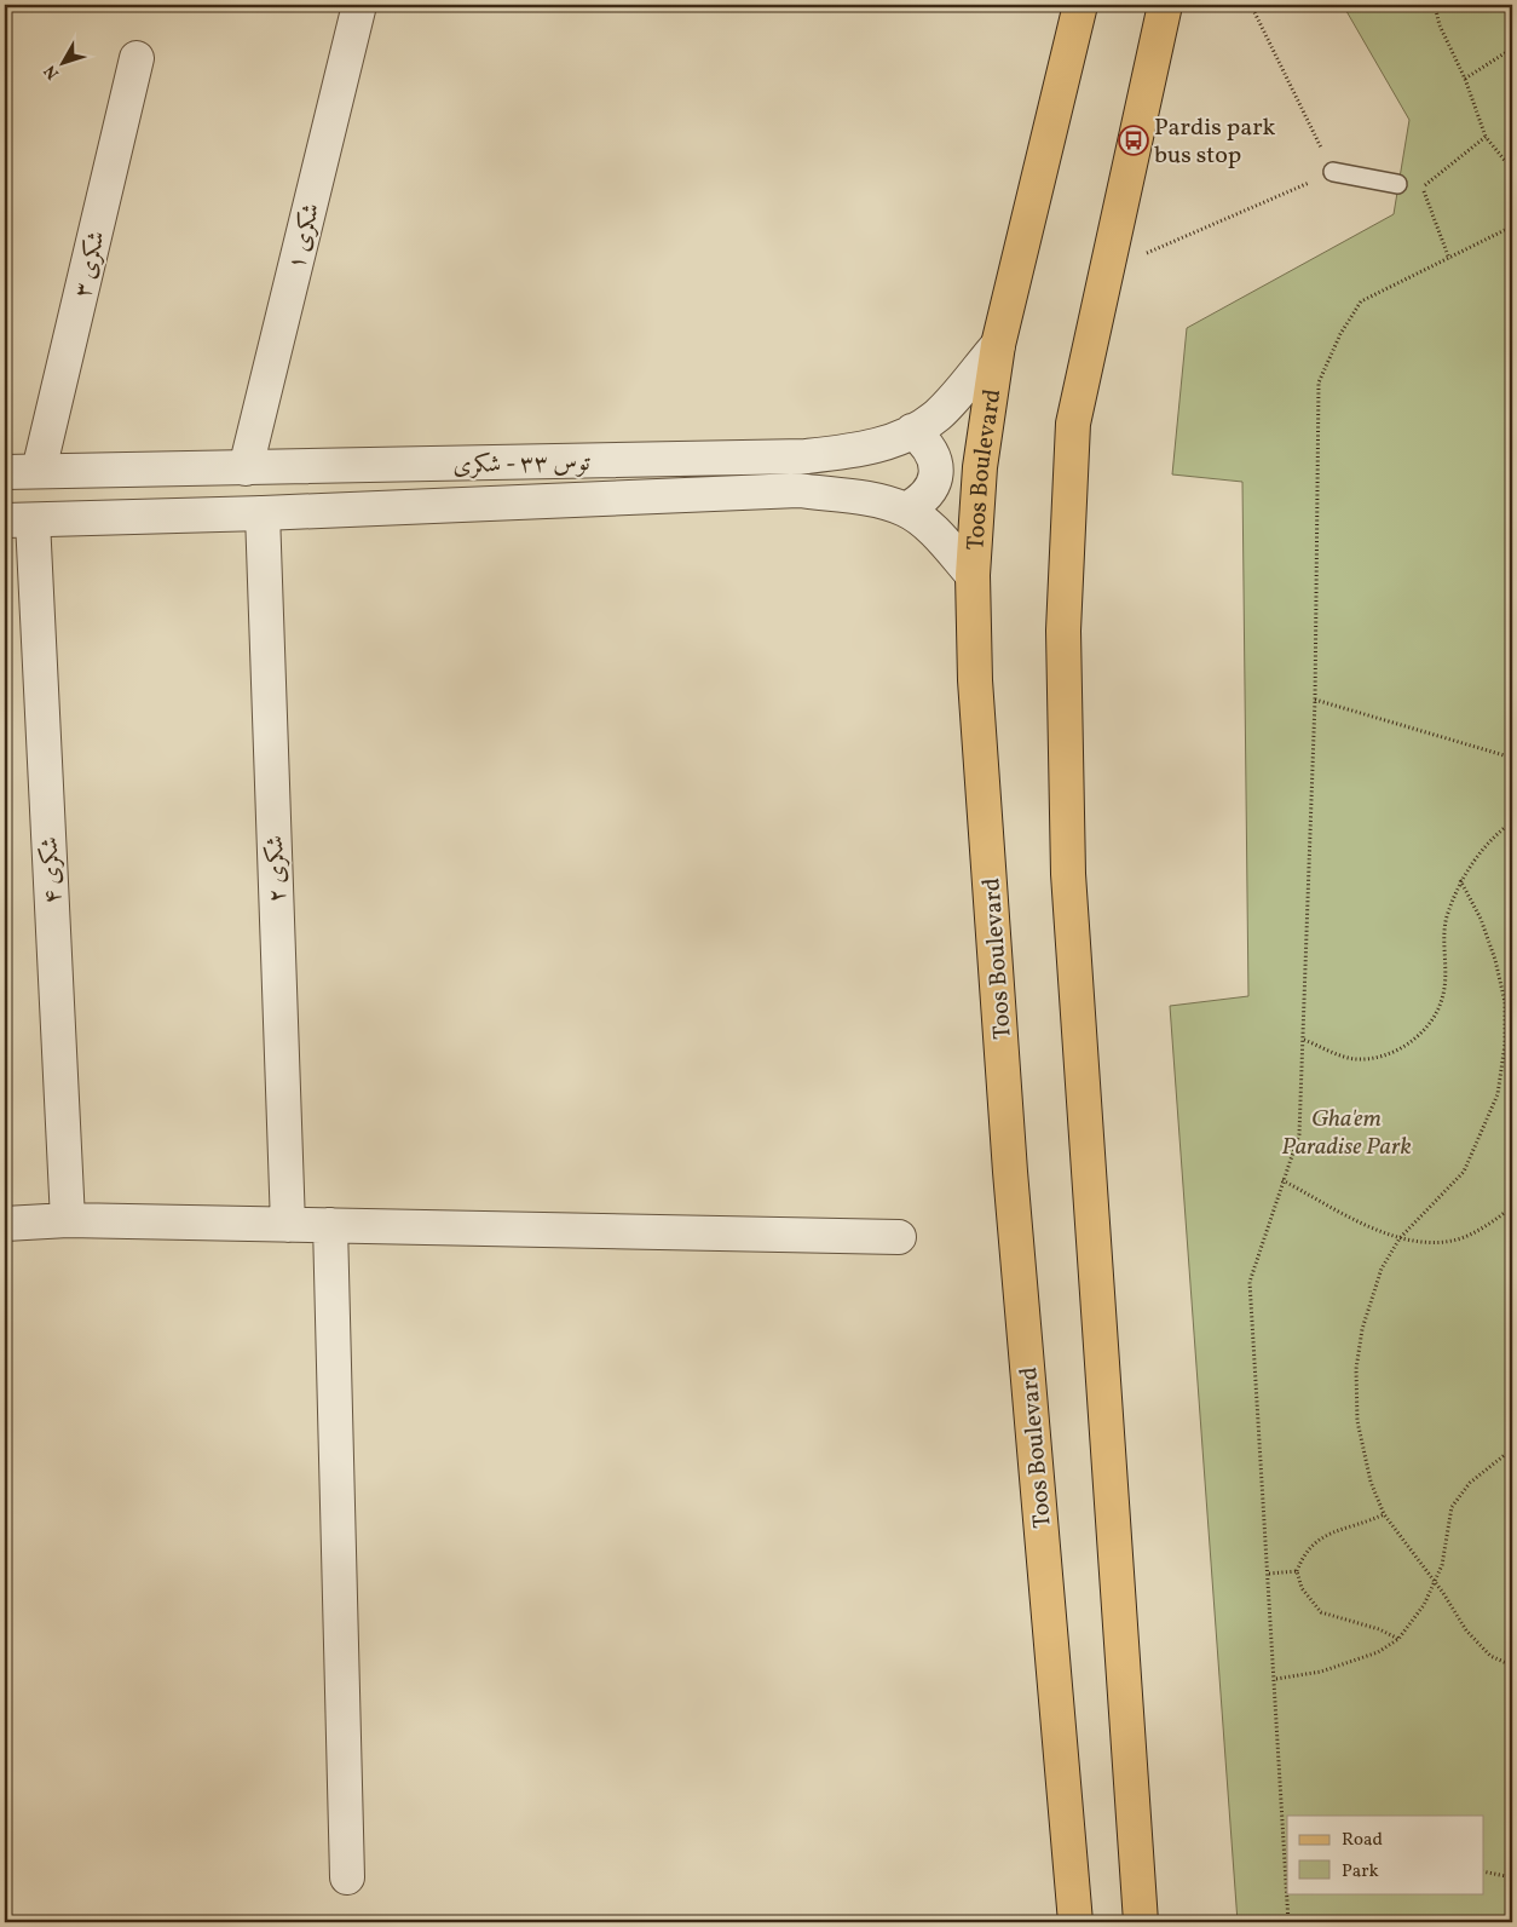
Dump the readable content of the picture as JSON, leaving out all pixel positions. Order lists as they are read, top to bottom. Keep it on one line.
{"streets":{"main road":["Toos Boulevard"],"street":["شکری ۱","شکری ۳","توس ۳۳ - شکری","شکری ۲","شکری ۴"]},"crossings":[["شکری ۱","توس ۳۳ - شکری"],["شکری ۳","توس ۳۳ - شکری"],["توس ۳۳ - شکری","Toos Boulevard"],["توس ۳۳ - شکری","شکری ۲"],["توس ۳۳ - شکری","شکری ۴"]],"parks":["Gha'em Paradise Park"],"places":{"bus stop":["Pardis park bus stop"]},"legend":["Road","Park"],"north":"bottom left"}
